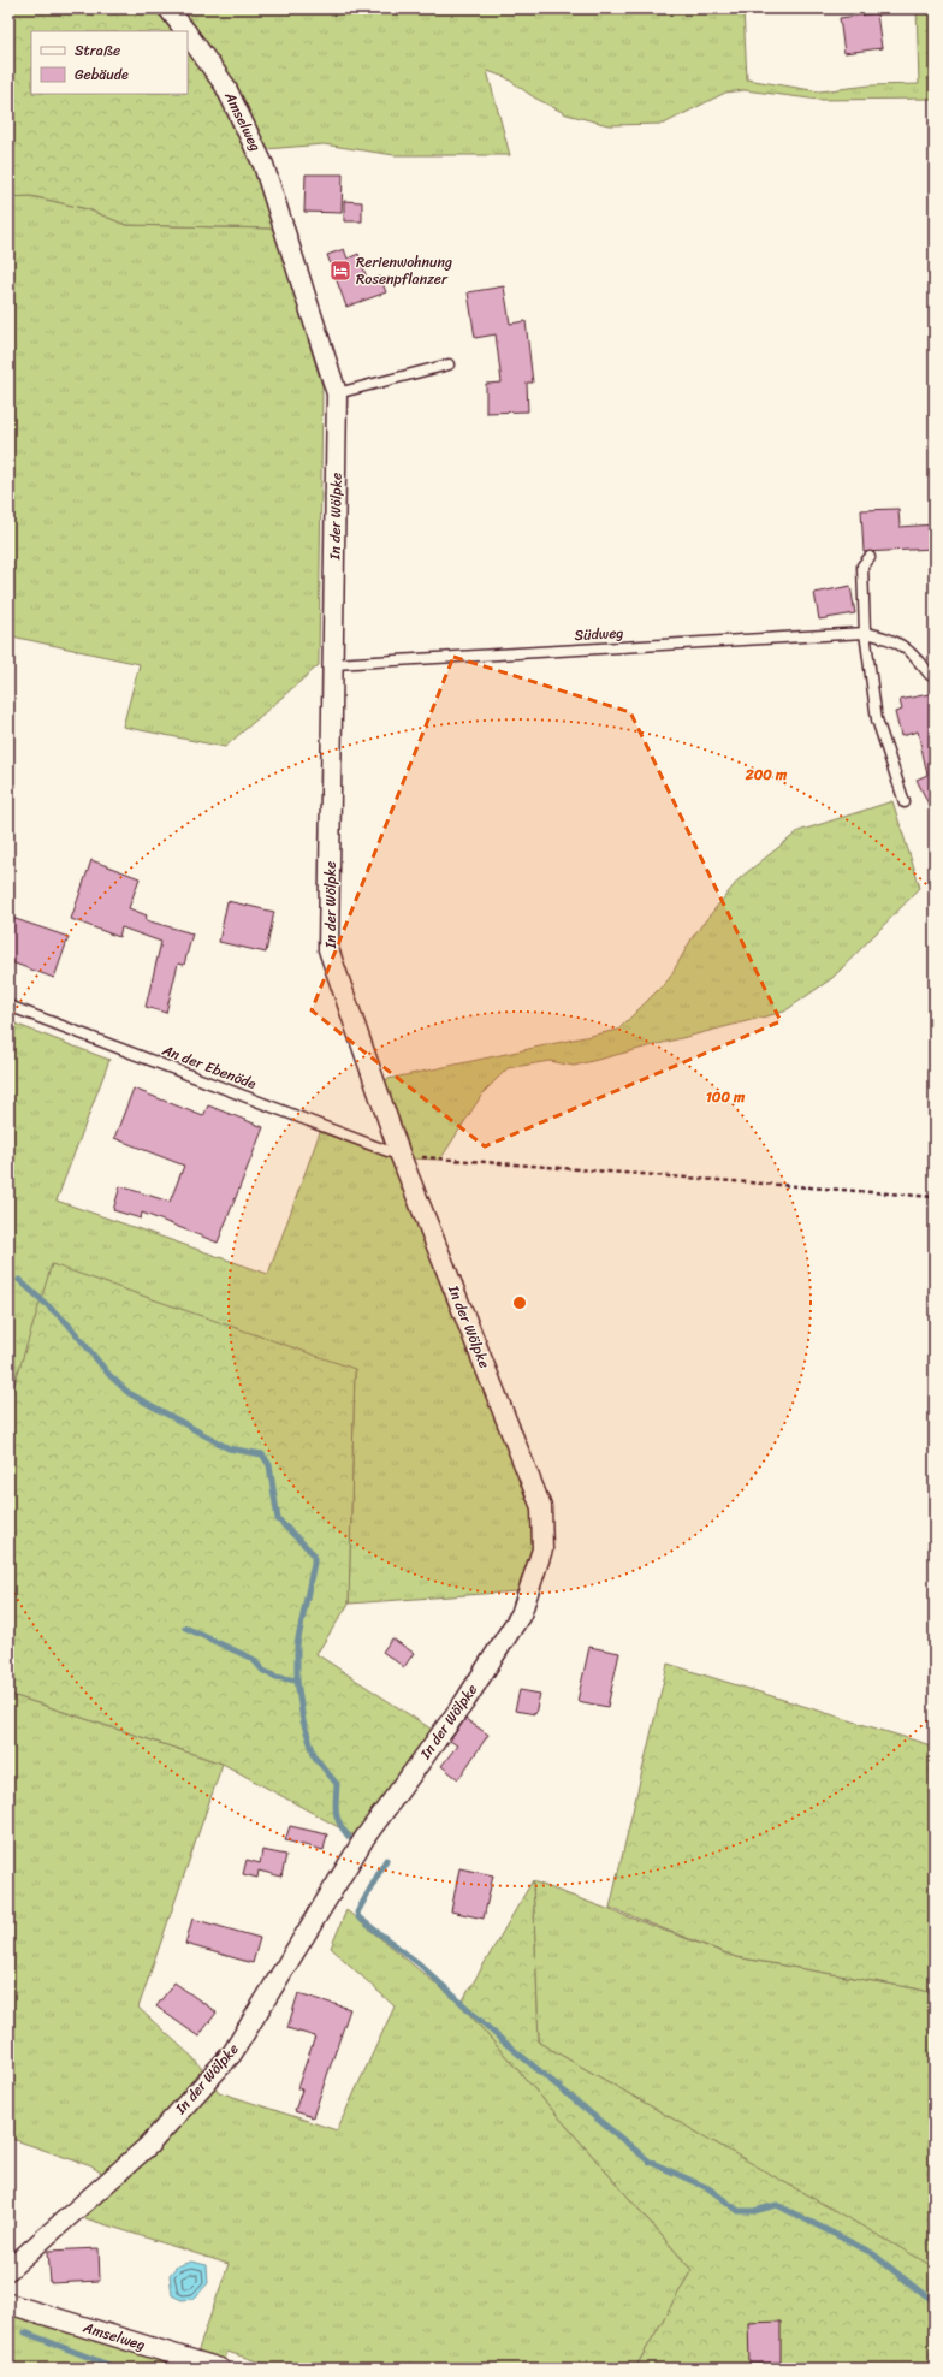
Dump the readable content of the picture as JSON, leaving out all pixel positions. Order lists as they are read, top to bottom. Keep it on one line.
{"streets":{"street":["Amselweg","In der Wölpke"],"lane":["Südweg","An der Ebenöde"]},"crossings":[["Amselweg","In der Wölpke"],["In der Wölpke","Südweg"],["In der Wölpke","An der Ebenöde"]],"places":{"hotel":["Rerienwohnung Rosenpflanzer"]},"legend":["Straße","Gebäude"],"rings":["200 m","100 m"]}
